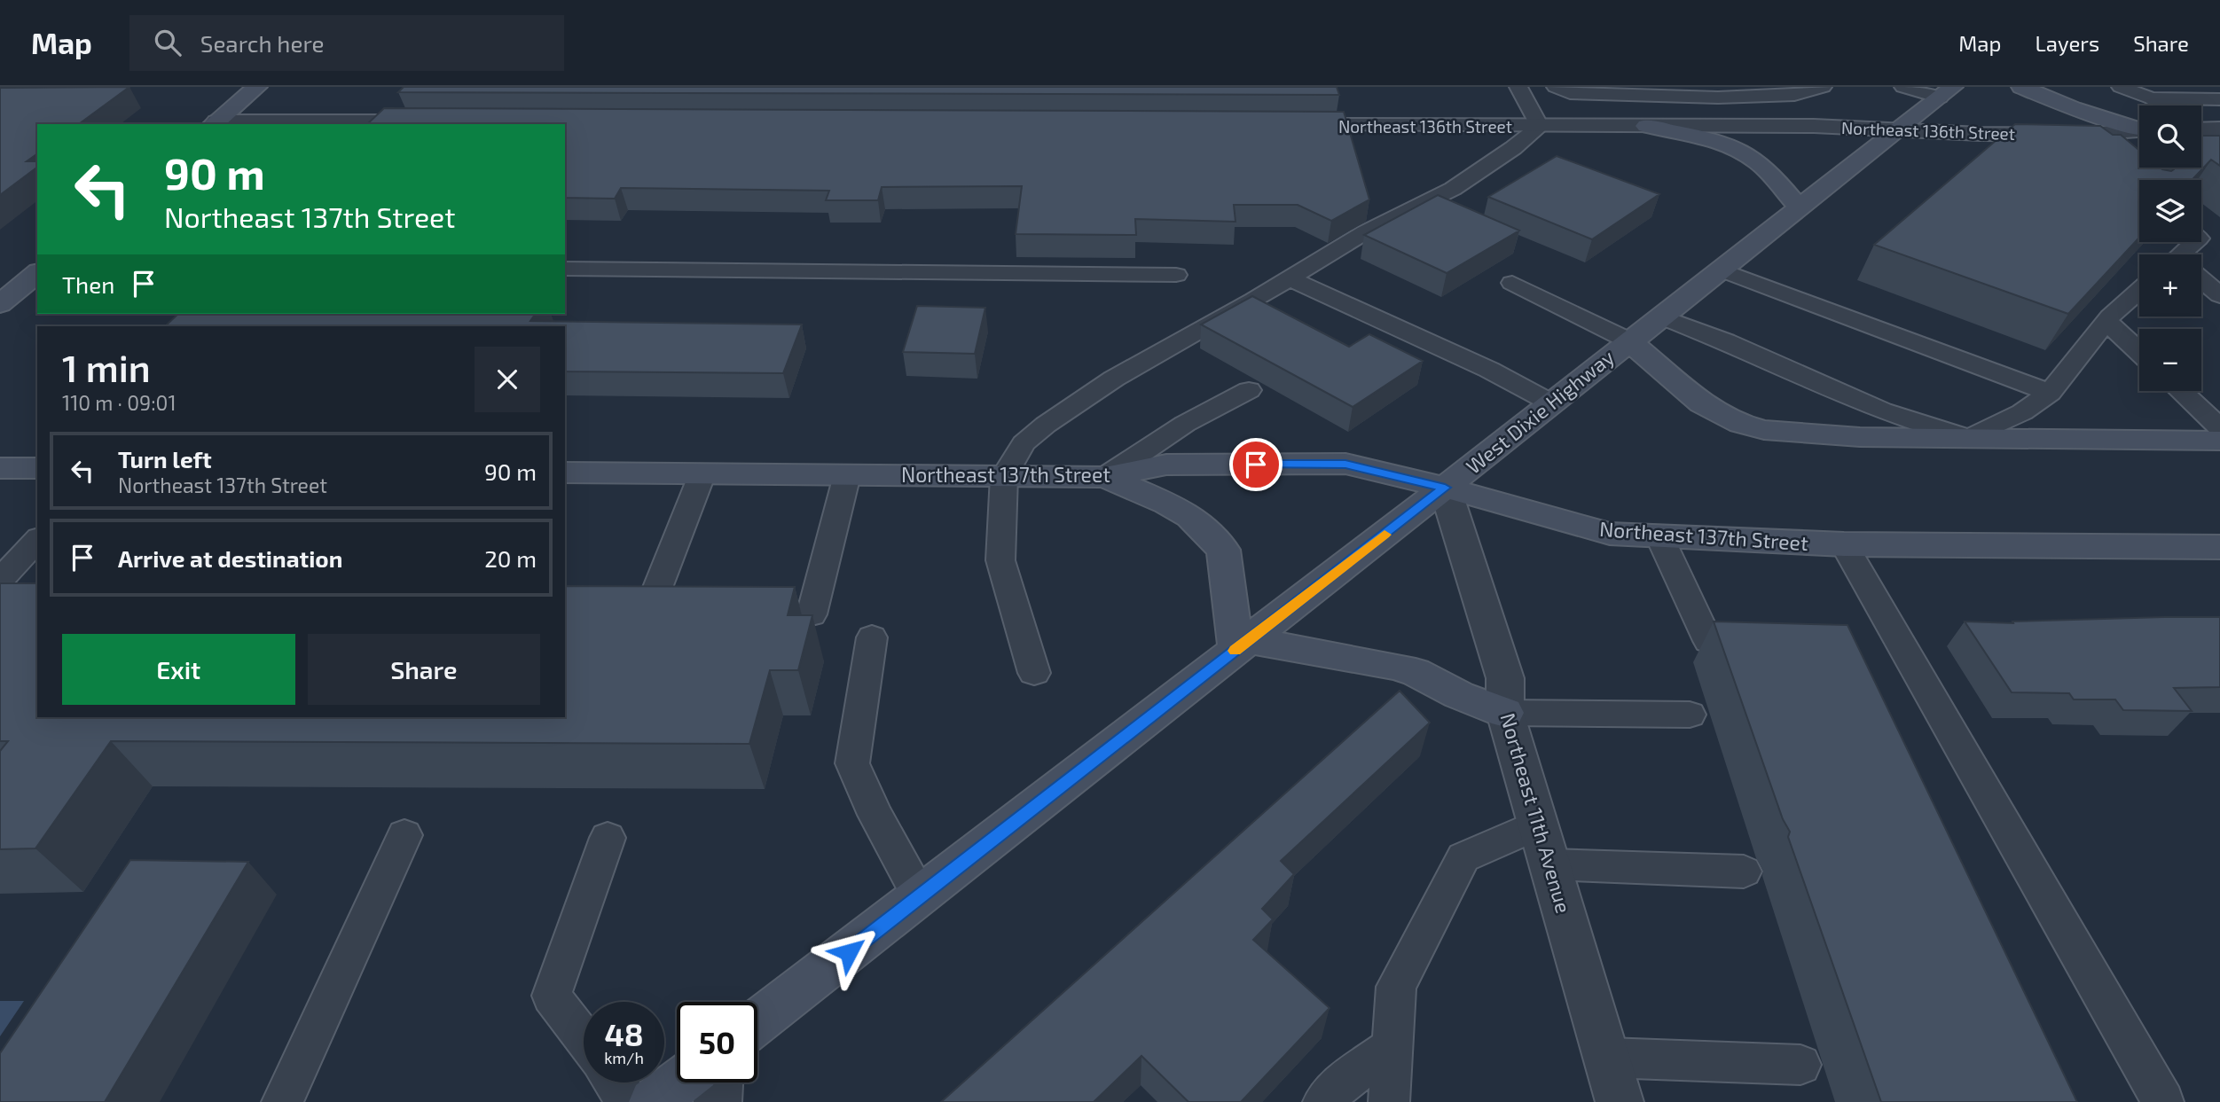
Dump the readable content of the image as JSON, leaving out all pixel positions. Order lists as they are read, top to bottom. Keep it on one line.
{"streets":{"main road":["West Dixie Highway","Northeast 137th Street"],"street":["Northeast 136th Street","Northeast 11th Avenue"]},"crossings":[["Northeast 136th Street","West Dixie Highway"],["West Dixie Highway","Northeast 137th Street"],["West Dixie Highway","Northeast 11th Avenue"],["Northeast 137th Street","Northeast 11th Avenue"]],"page":{"header":"Map","search":"Search here","nav":["Map","Layers","Share"],"map_buttons":["+","−"],"turn":["90 m","Northeast 137th Street"],"then":"Then","heading":["1 min","110 m · 09:01"],"list":[{"name":"Turn left","note":"Northeast 137th Street","value":"90 m"},{"name":"Arrive at destination","value":"20 m"}],"buttons":["Exit","Share"],"speed":"48 km/h","limit":"50"}}
